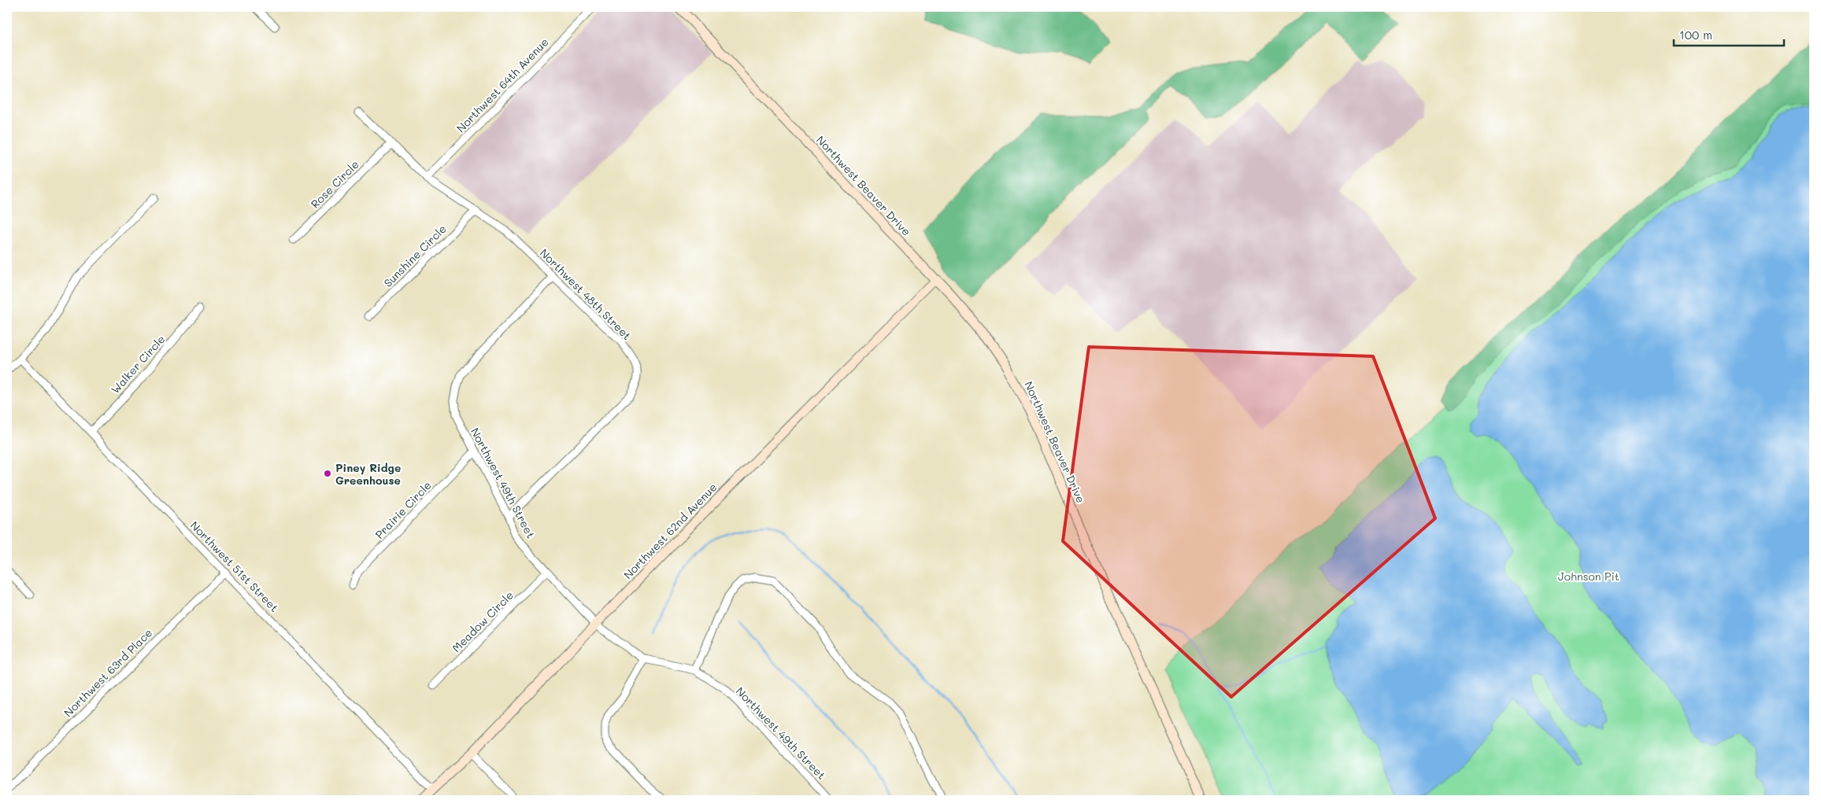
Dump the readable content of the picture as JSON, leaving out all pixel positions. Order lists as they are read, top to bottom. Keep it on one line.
{"streets":{"main road":["Northwest Beaver Drive","Northwest 62nd Avenue"],"street":["Northwest 64th Avenue","Rose Circle","Sunshine Circle","Northwest 48th Street","Walker Circle","Northwest 49th Street","Prairie Circle","Northwest 51st Street","Meadow Circle","Northwest 63rd Place"]},"crossings":[["Northwest 64th Avenue","Northwest 48th Street"],["Rose Circle","Northwest 48th Street"],["Northwest Beaver Drive","Northwest 62nd Avenue"],["Sunshine Circle","Northwest 48th Street"],["Northwest 48th Street","Northwest 49th Street"],["Walker Circle","Northwest 51st Street"],["Northwest 49th Street","Prairie Circle"],["Northwest 49th Street","Northwest 62nd Avenue"],["Northwest 49th Street","Meadow Circle"],["Northwest 62nd Avenue","Northwest 51st Street"],["Northwest 51st Street","Northwest 63rd Place"]],"parks":["Johnson Pit"],"places":["Piney Ridge Greenhouse"],"scale_bar":"100 m"}
